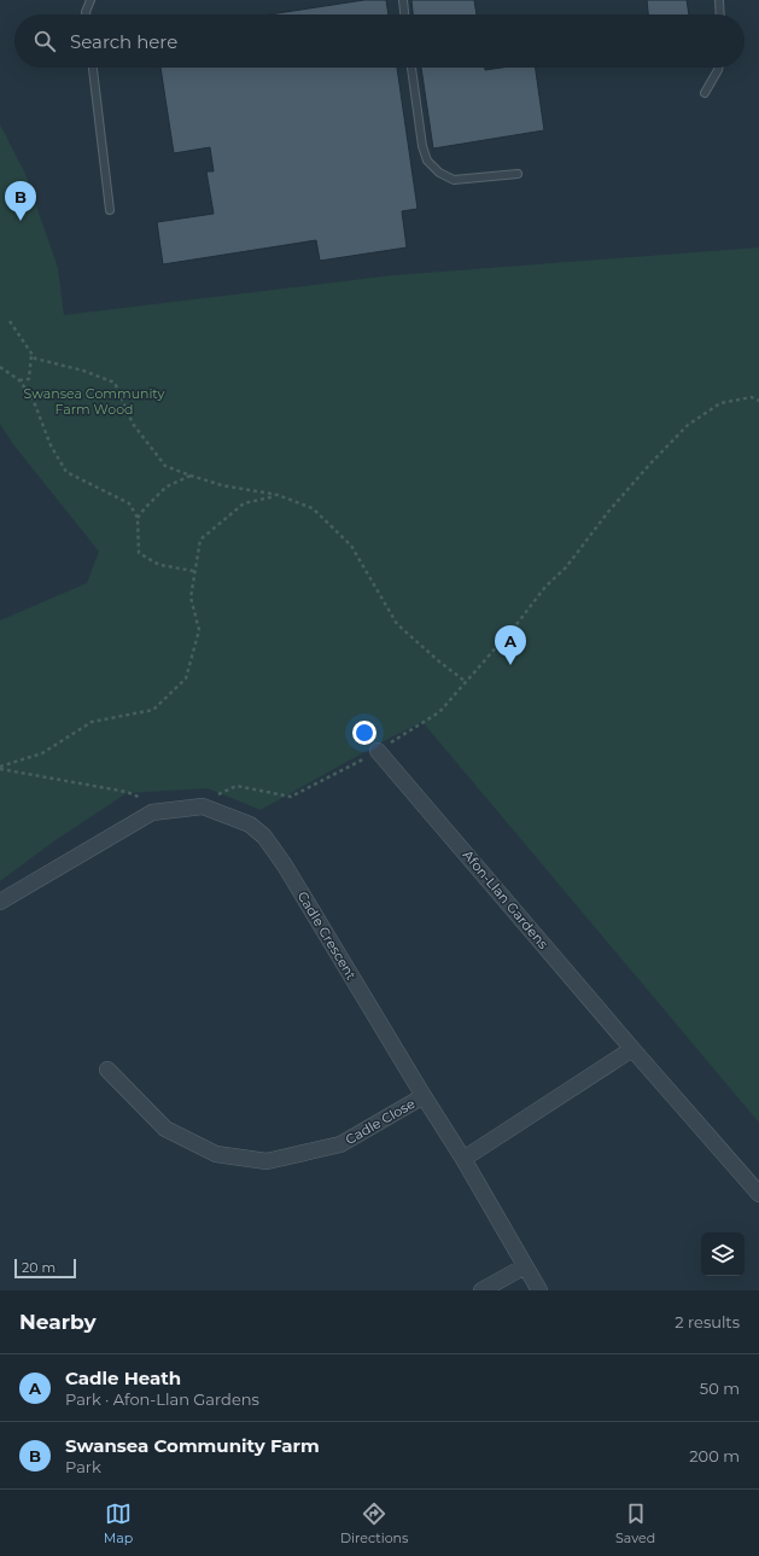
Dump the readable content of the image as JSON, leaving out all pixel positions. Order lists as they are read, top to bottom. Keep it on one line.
{"streets":{"street":["Afon-Llan Gardens","Cadle Crescent","Cadle Close"]},"crossings":[["Cadle Crescent","Cadle Close"]],"parks":["Swansea Community Farm Wood"],"scale_bar":"20 m","page":{"search":"Search here","pins":["B","A"],"scale":"20 m","heading":["Nearby","2 results"],"list":[{"mark":"A","name":"Cadle Heath","note":"Park · Afon-Llan Gardens","value":"50 m"},{"mark":"B","name":"Swansea Community Farm","note":"Park","value":"200 m"}],"nav":["Map","Directions","Saved"]}}
